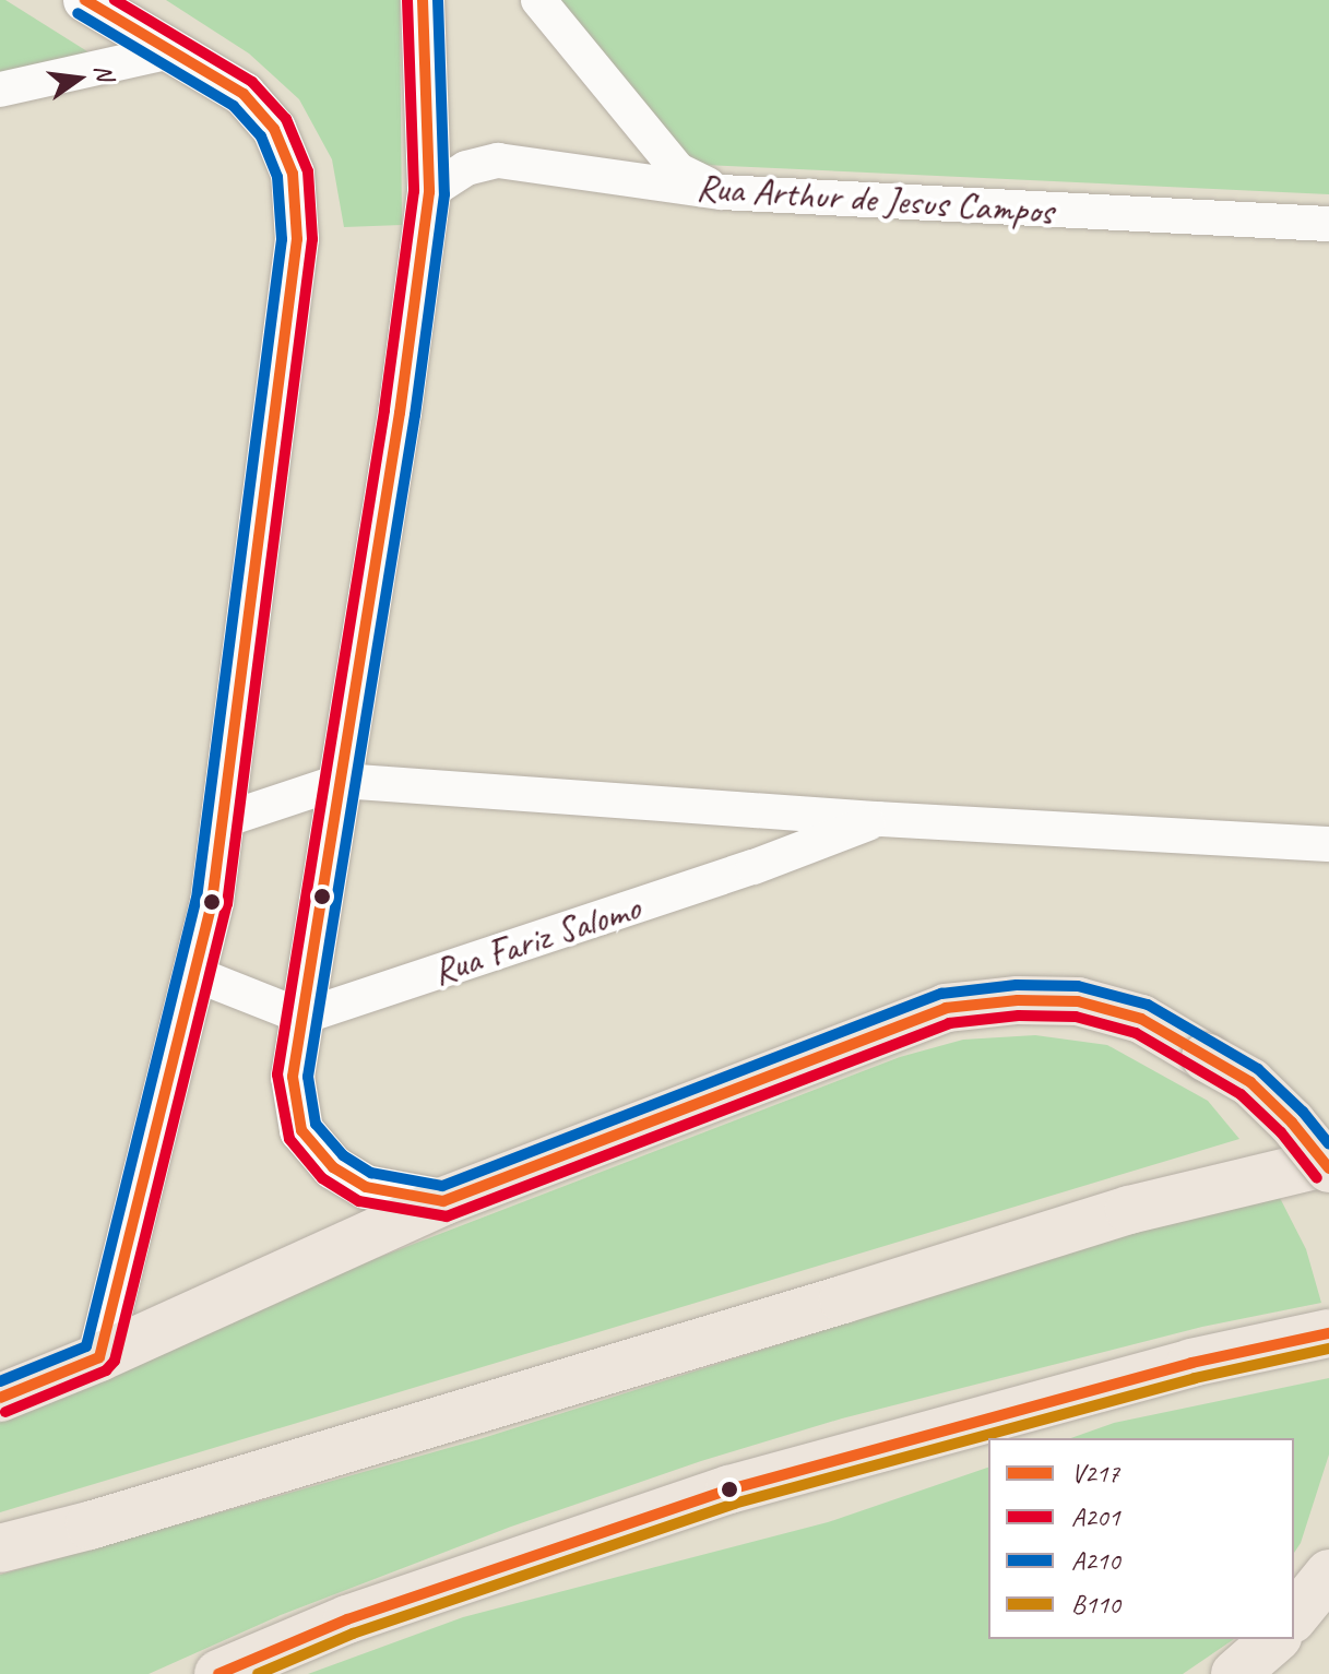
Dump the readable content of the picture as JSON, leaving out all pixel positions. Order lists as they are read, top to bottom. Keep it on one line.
{"streets":{"street":["Rua Arthur de Jesus Campos","Rua Fariz Salomo"]},"lines":["transit line V217","transit line A201","transit line A210","transit line B110"],"legend":["V217","A201","A210","B110"],"north":"right"}
